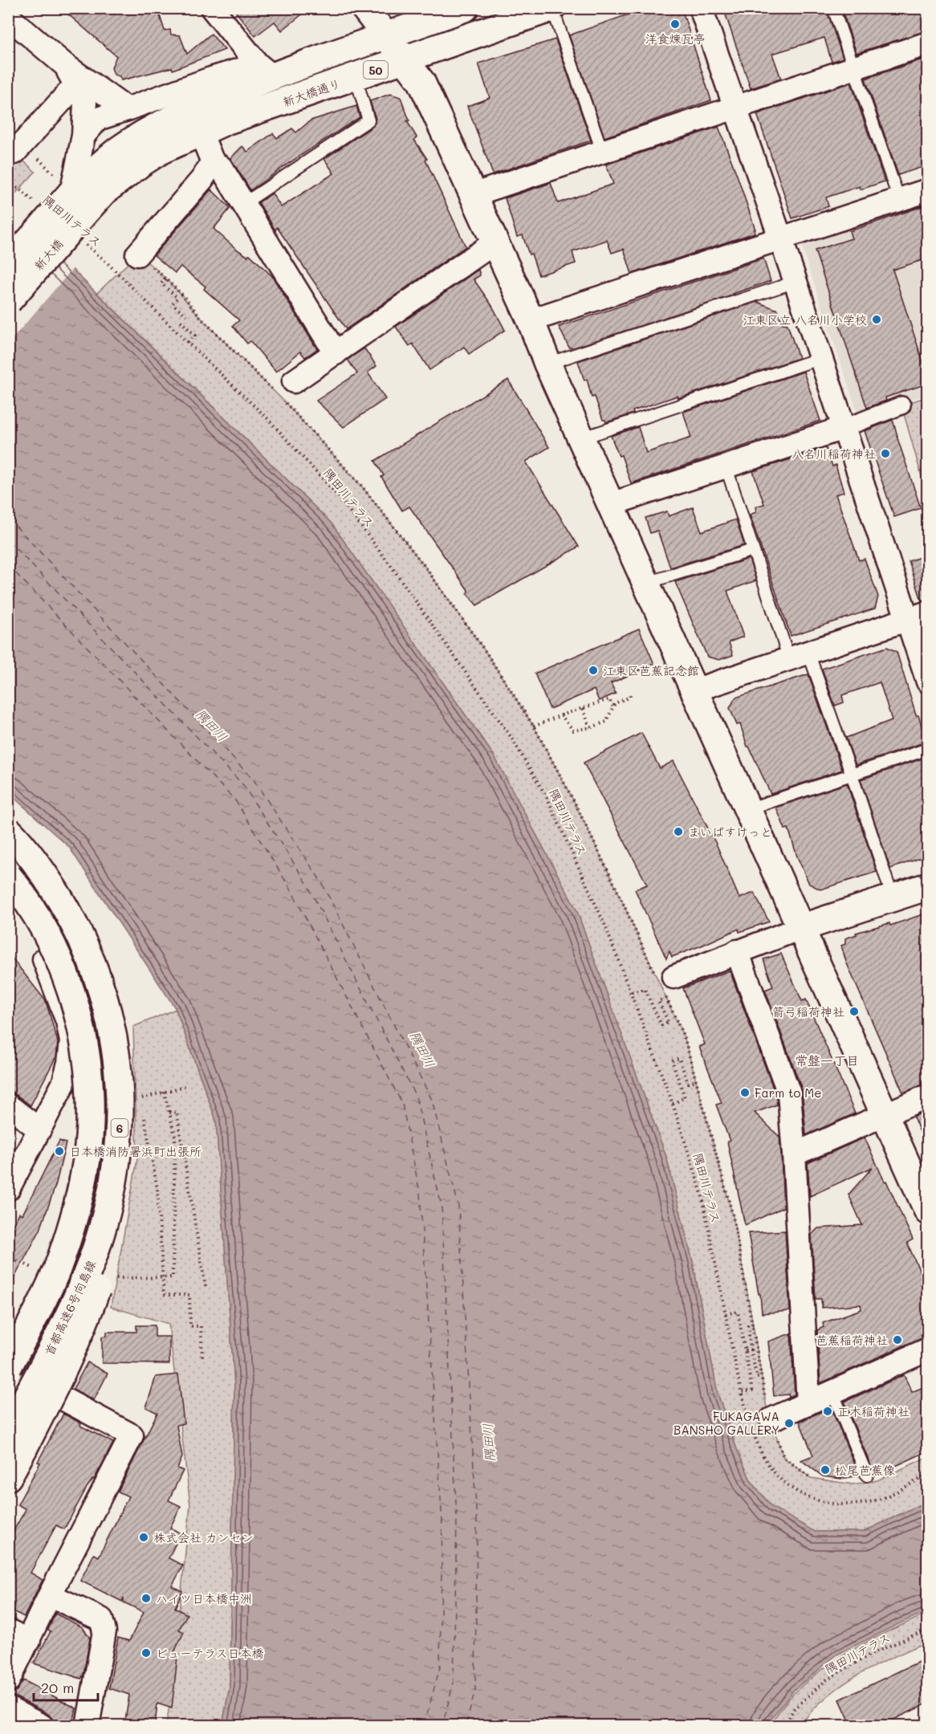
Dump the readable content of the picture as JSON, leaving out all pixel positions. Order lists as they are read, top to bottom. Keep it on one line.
{"streets":{"main road":["50","新大橋通り","新大橋","6","首都高速6号向島線"],"path":["隅田川テラス"]},"crossings":[["50","新大橋通り"],["50","新大橋"],["新大橋通り","新大橋"],["6","首都高速6号向島線"]],"districts":["常盤一丁目"],"water":["隅田川"],"places":["洋食煉瓦亭","江東区立 八名川小学校","八名川稲荷神社","江東区芭蕉記念館","まいばすけっと","箭弓稲荷神社","Farm to Me","日本橋消防署浜町出張所","芭蕉稲荷神社","正木稲荷神社","FUKAGAWA BANSHO GALLERY","松尾芭蕉像","株式会社 カンセン","ハイツ日本橋中洲","ビューテラス日本橋"],"scale_bar":"20 m"}
